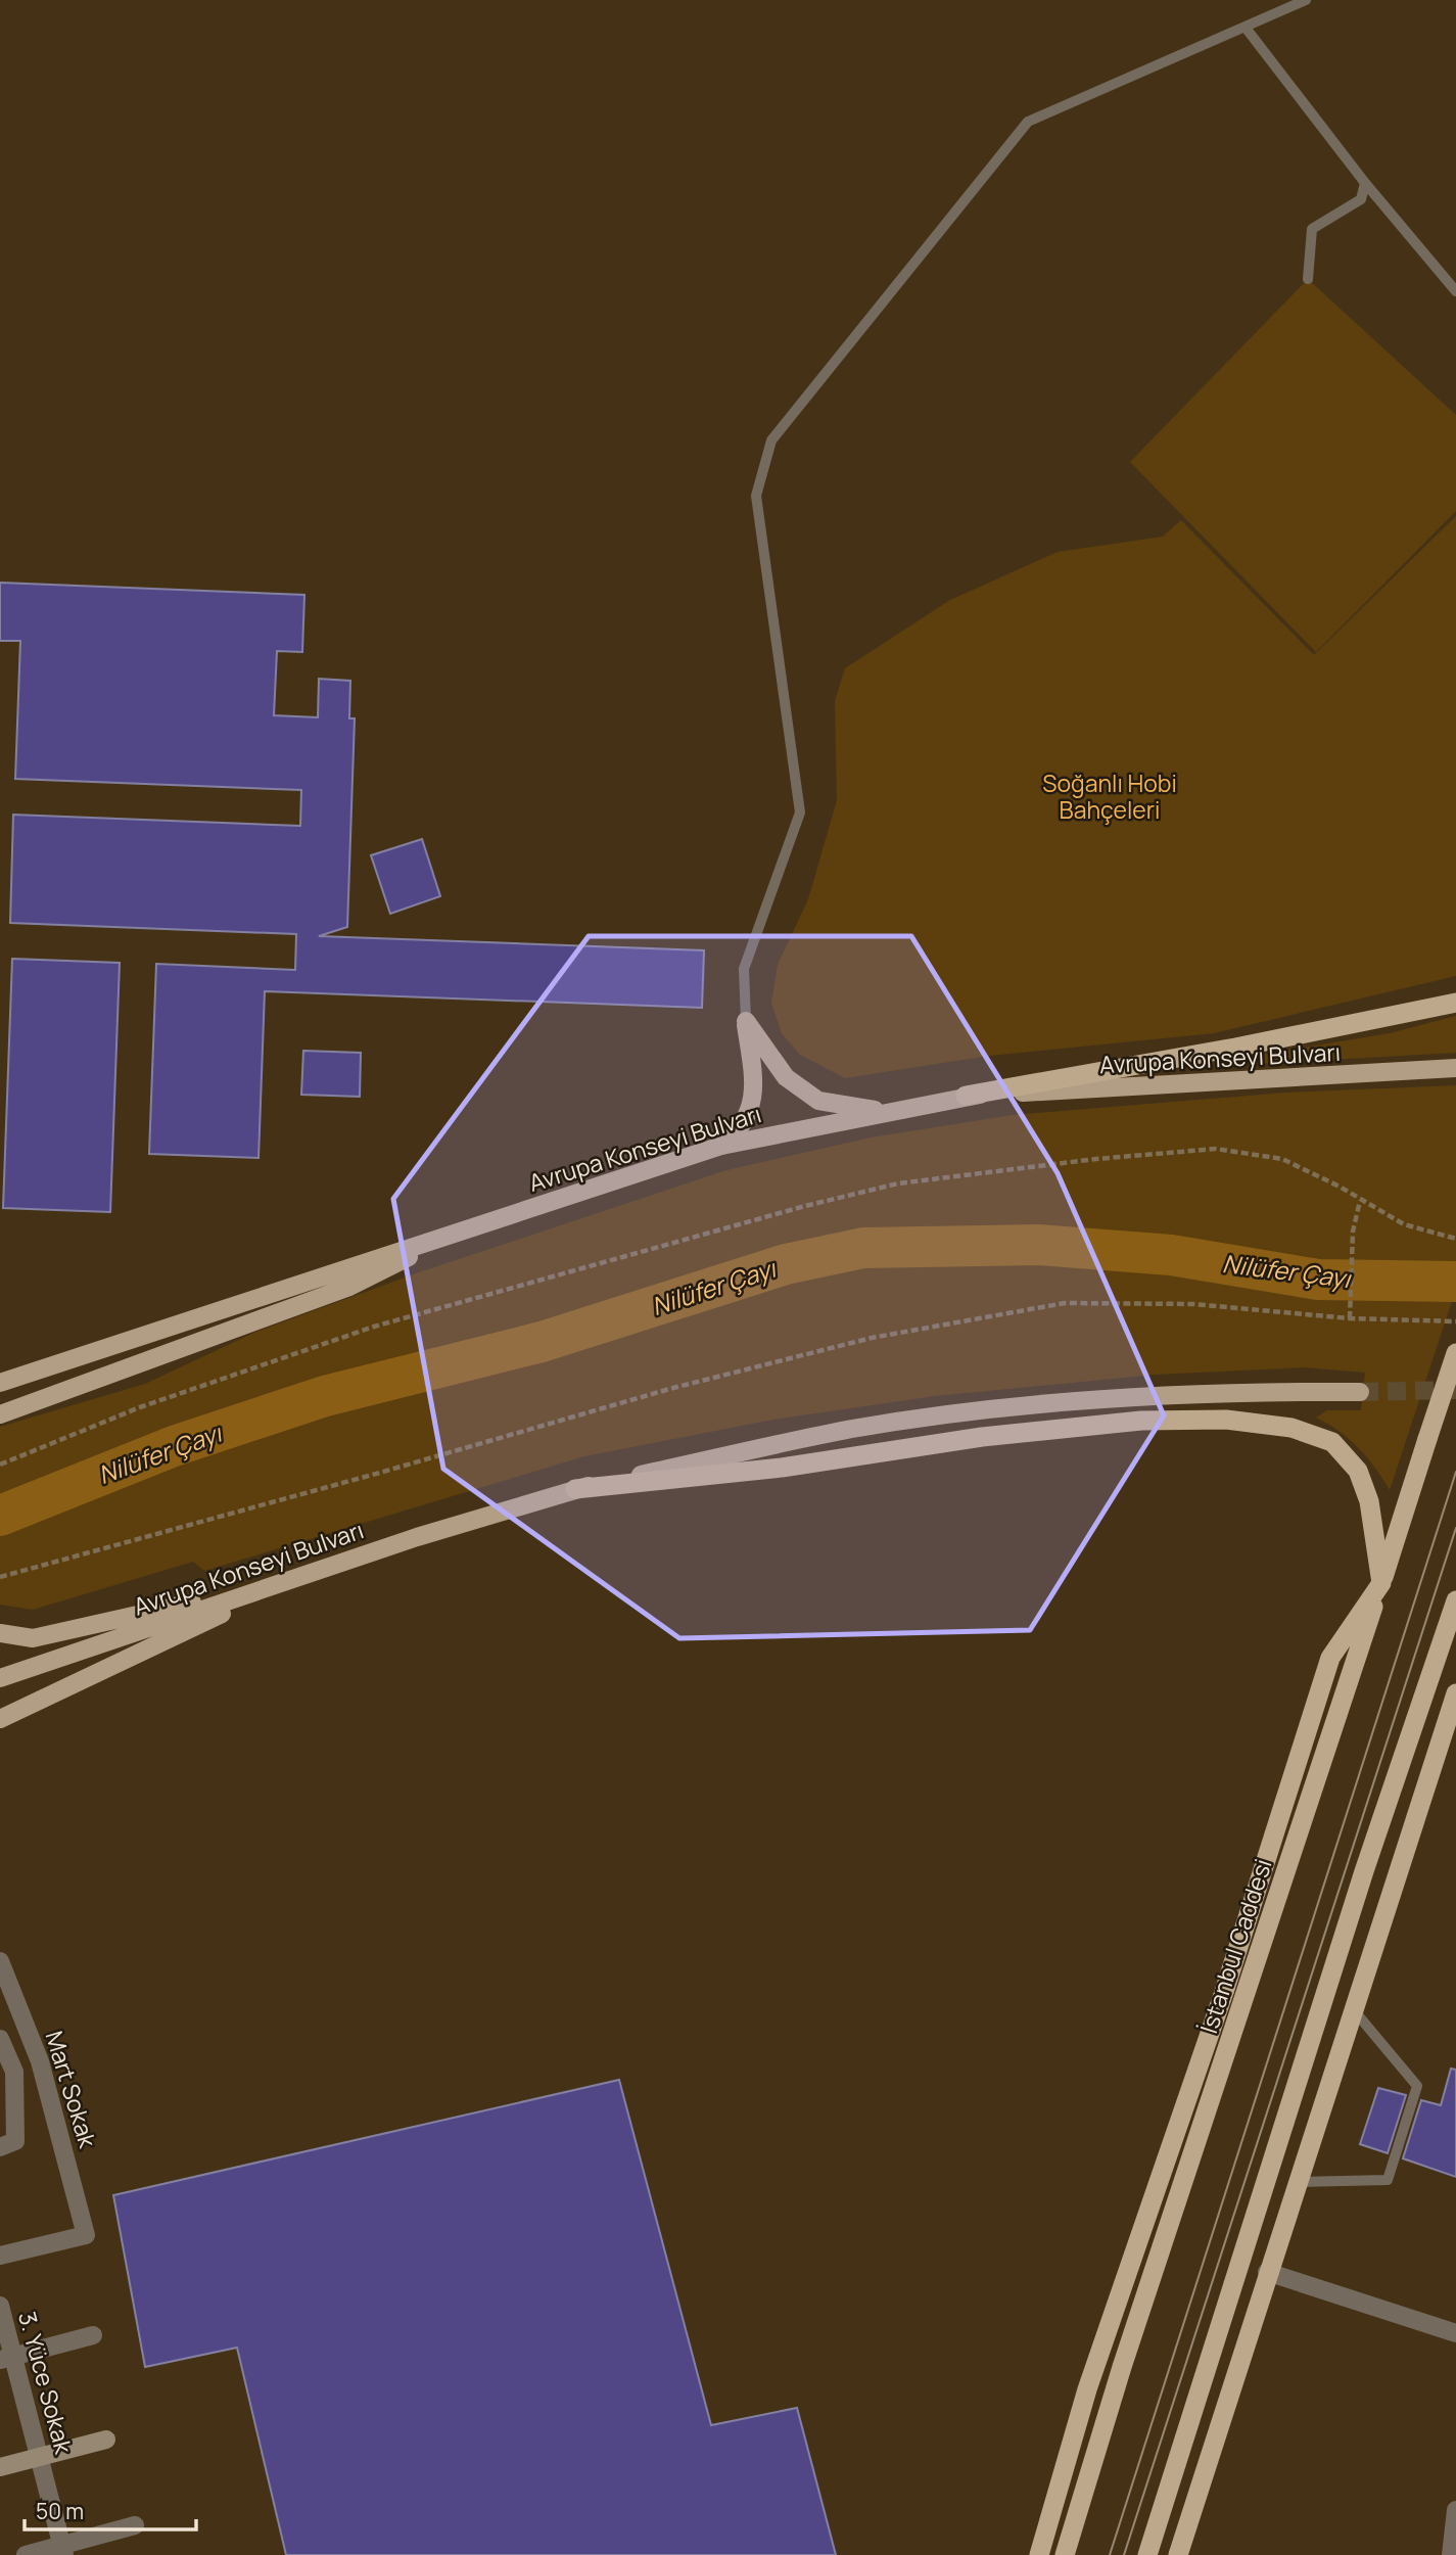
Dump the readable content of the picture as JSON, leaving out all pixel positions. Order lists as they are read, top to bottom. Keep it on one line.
{"streets":{"highway":["İstanbul Caddesi"],"main road":["Avrupa Konseyi Bulvarı"],"street":["Mart Sokak","3. Yüce Sokak"]},"water":["Nilüfer Çayı"],"parks":["Soğanlı Hobi Bahçeleri"],"scale_bar":"50 m"}
